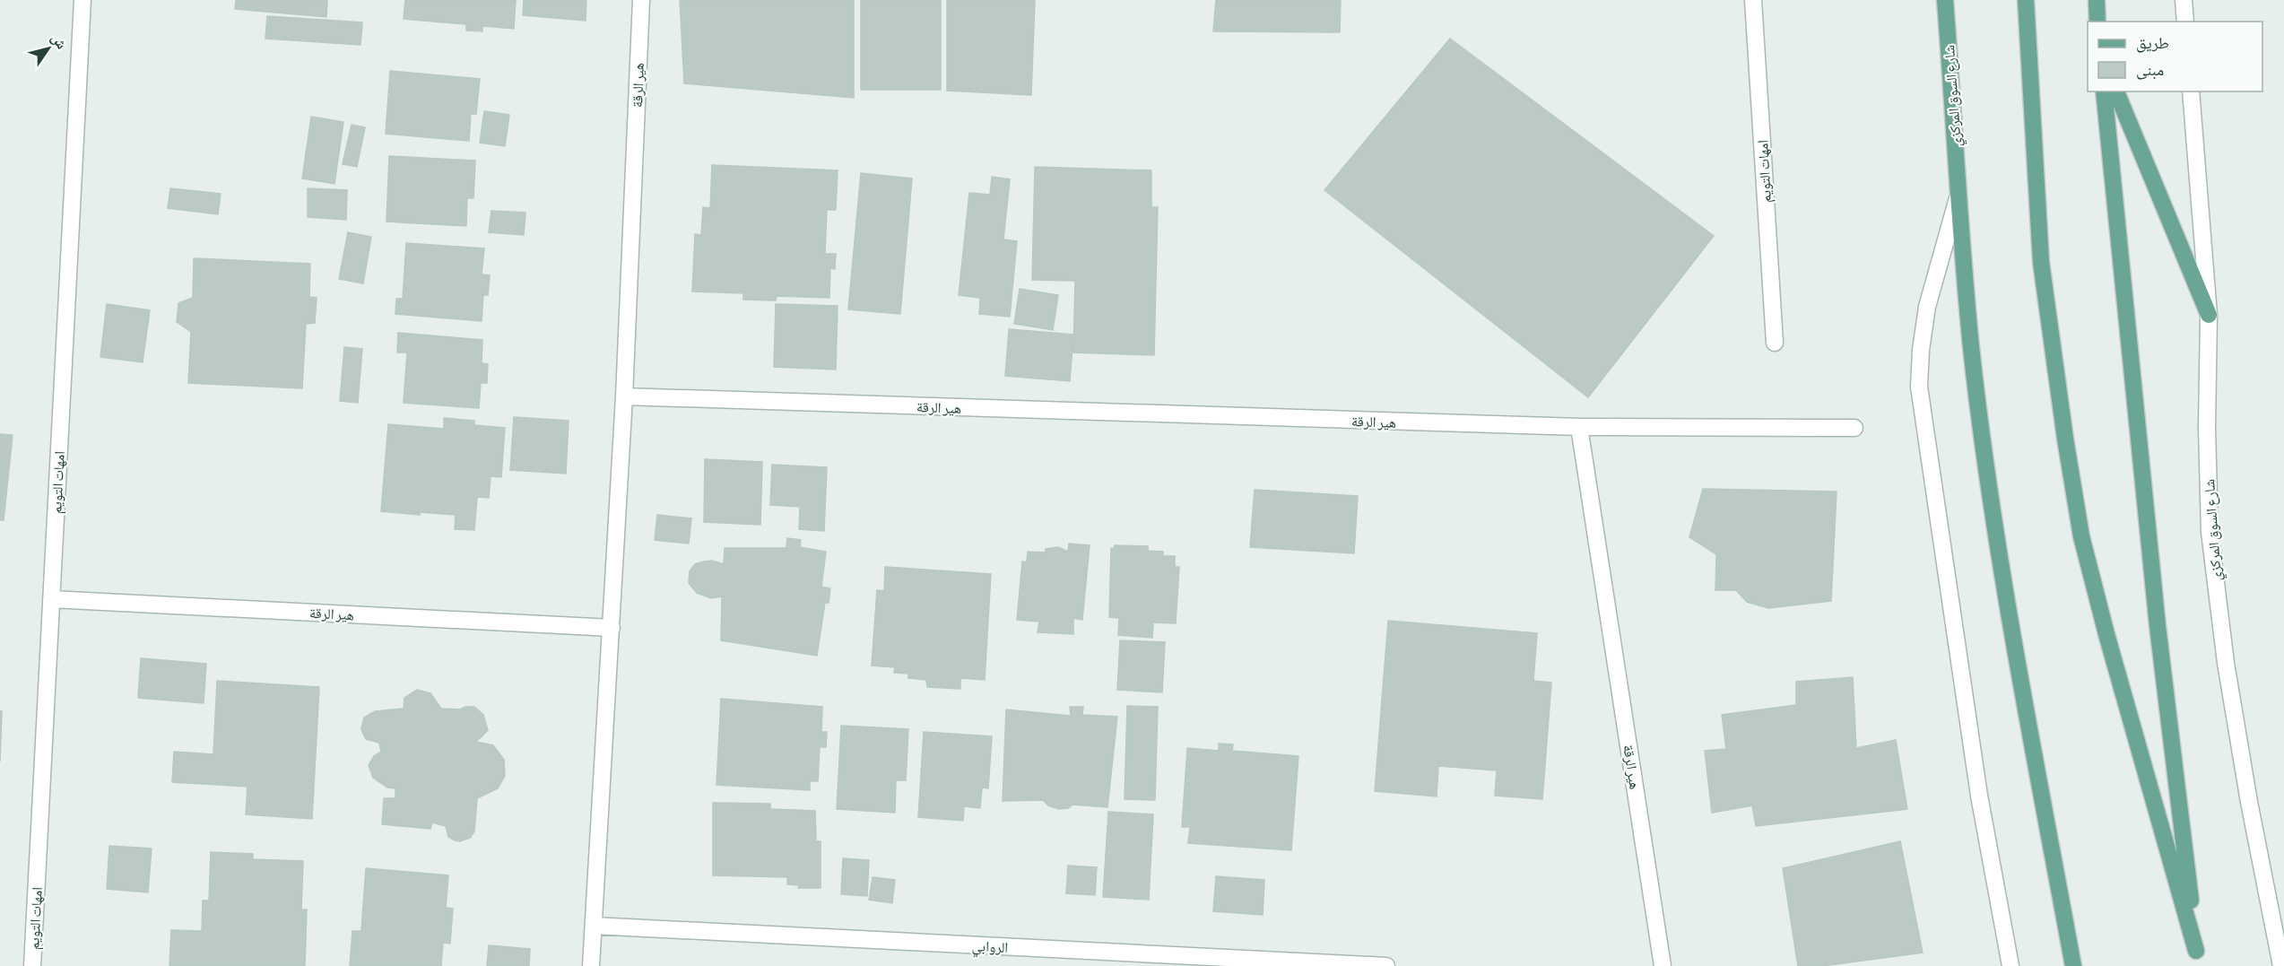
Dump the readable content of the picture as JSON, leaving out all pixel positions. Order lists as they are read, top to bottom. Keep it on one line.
{"streets":{"main road":["شارع السوق المركزي"],"street":["هير الرقة","امهات التويم","الروابي"]},"crossings":[["هير الرقة","امهات التويم"],["هير الرقة","الروابي"]],"legend":["طريق","مبنى"],"north":"top right"}
